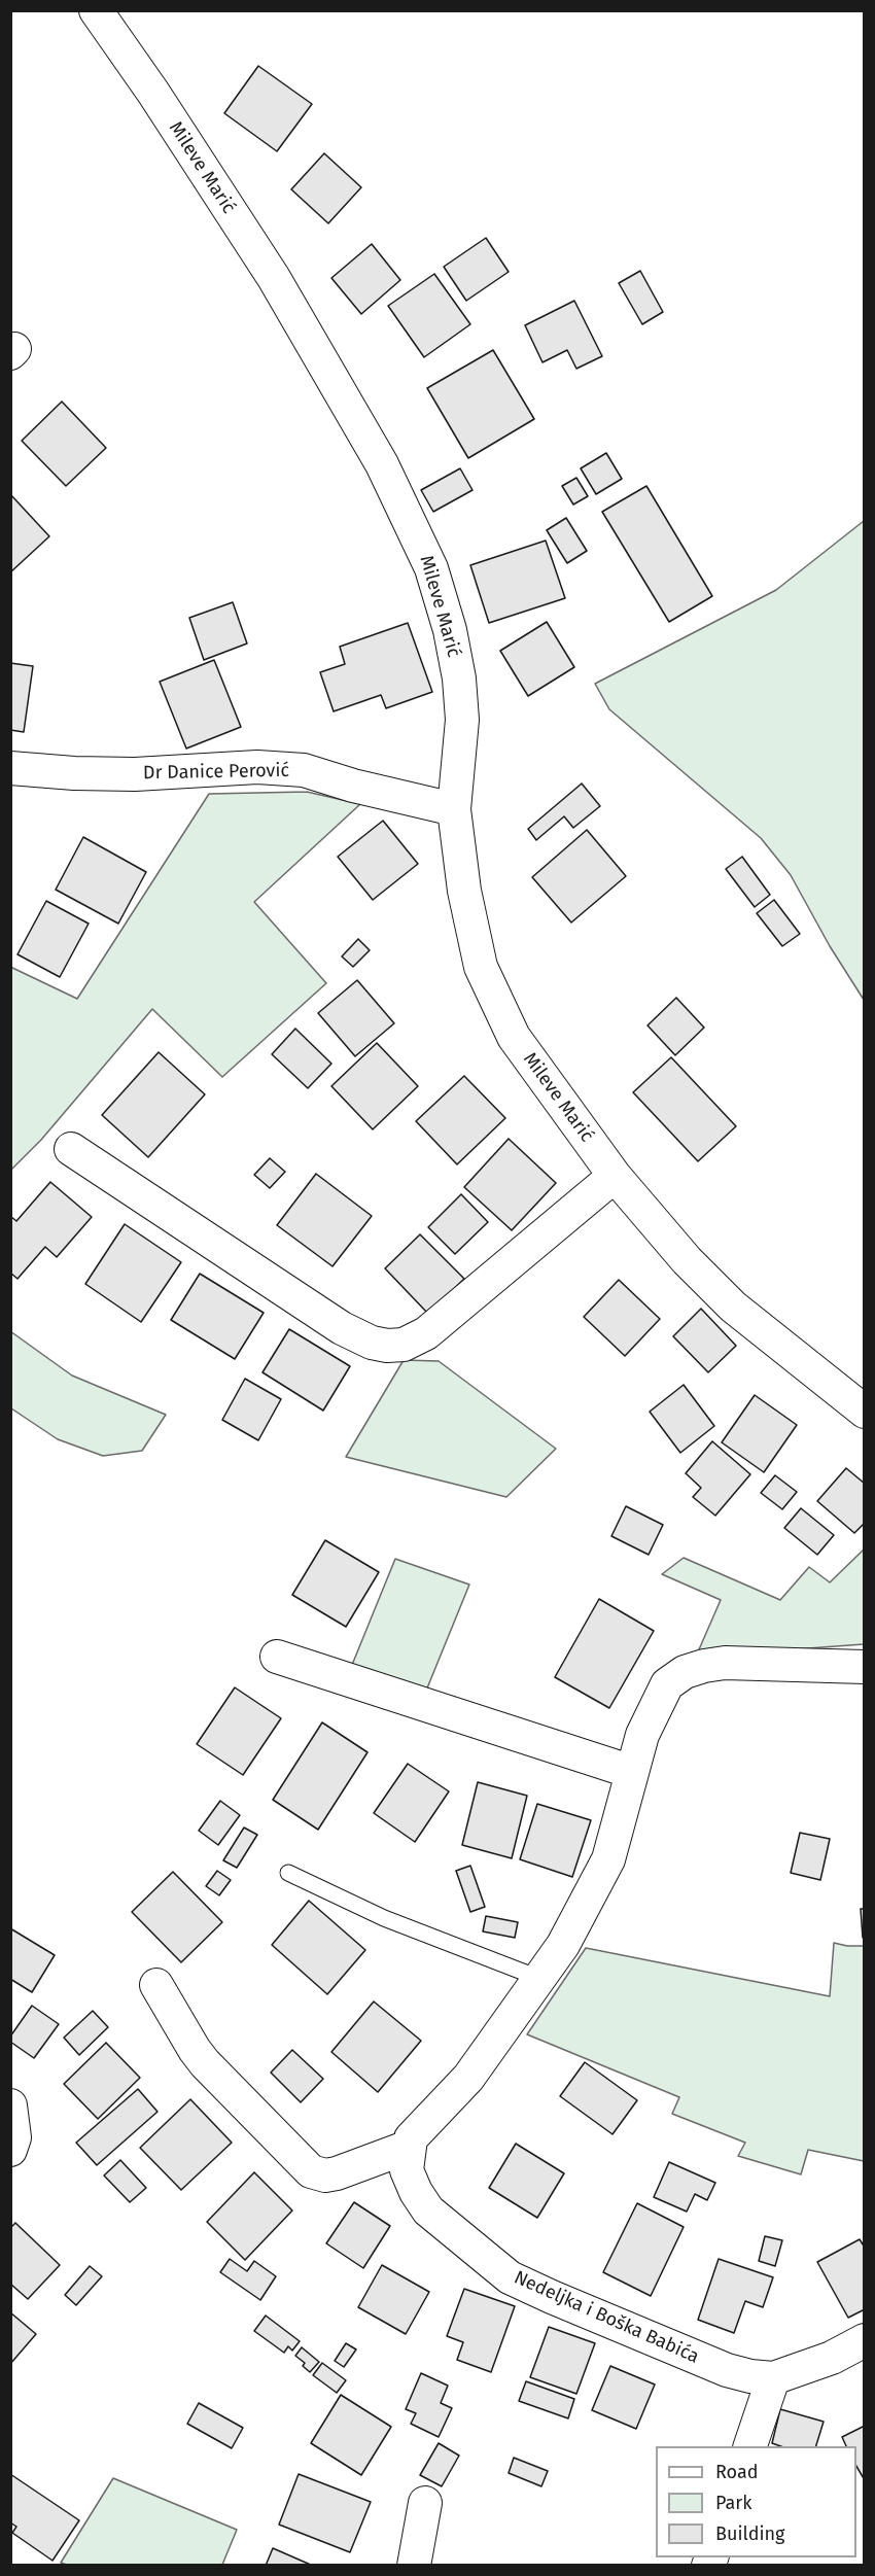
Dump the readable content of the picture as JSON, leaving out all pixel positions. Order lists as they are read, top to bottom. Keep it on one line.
{"streets":{"street":["Mileve Marić","Dr Danice Perović","Nedeljka i Boška Babića"]},"crossings":[["Mileve Marić","Dr Danice Perović"]],"legend":["Road","Park","Building"]}
